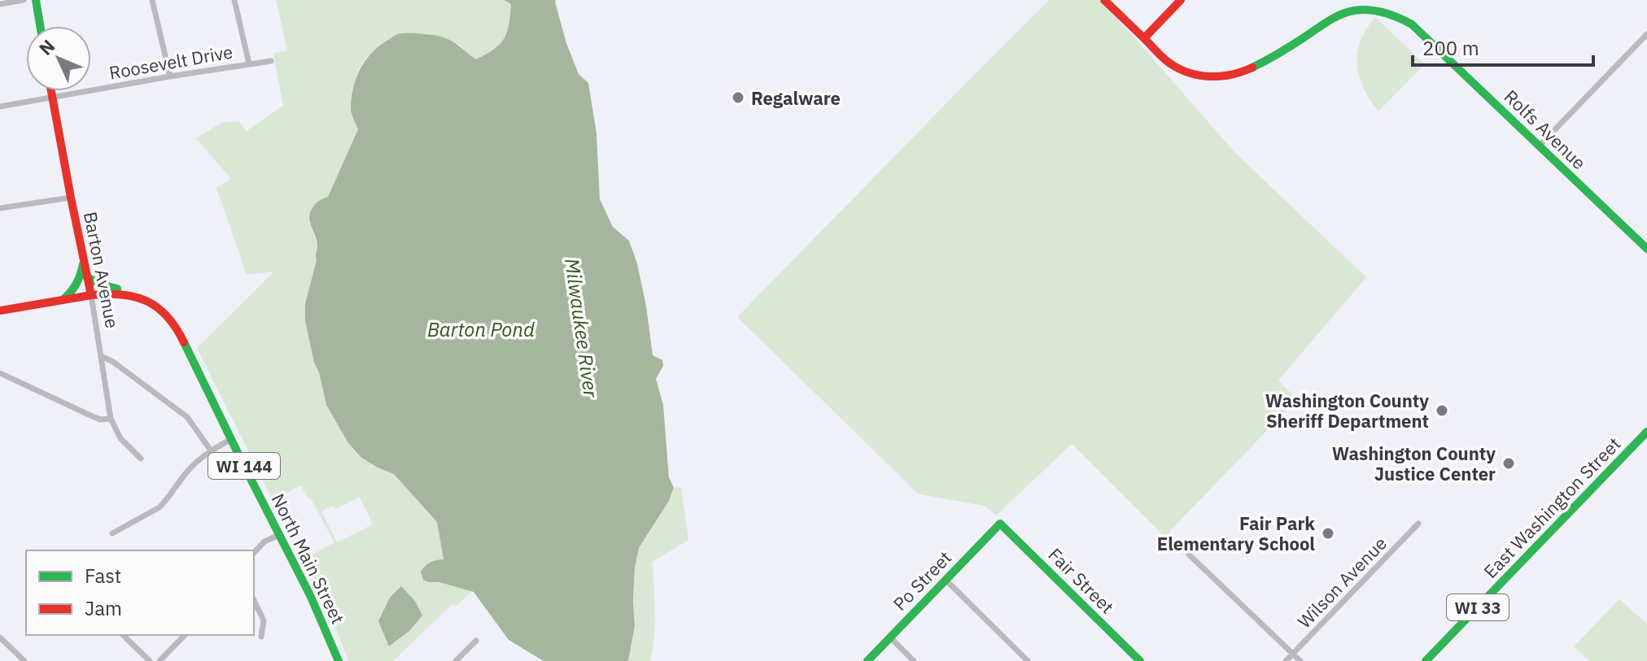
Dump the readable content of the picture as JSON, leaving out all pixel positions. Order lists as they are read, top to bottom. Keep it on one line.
{"streets":{"main road":["Rolfs Avenue","Barton Avenue","WI 144","East Washington Street","North Main Street","Po Street","Fair Street","WI 33"],"street":["Roosevelt Drive","Wilson Avenue"]},"crossings":[["Roosevelt Drive","Barton Avenue"],["Barton Avenue","North Main Street"],["Po Street","Fair Street"]],"water":["Milwaukee River","Barton Pond"],"places":["Regalware","Washington County Sheriff Department","Washington County Justice Center","Fair Park Elementary School"],"legend":["Fast","Jam"],"scale_bar":"200 m","north":"top left"}
